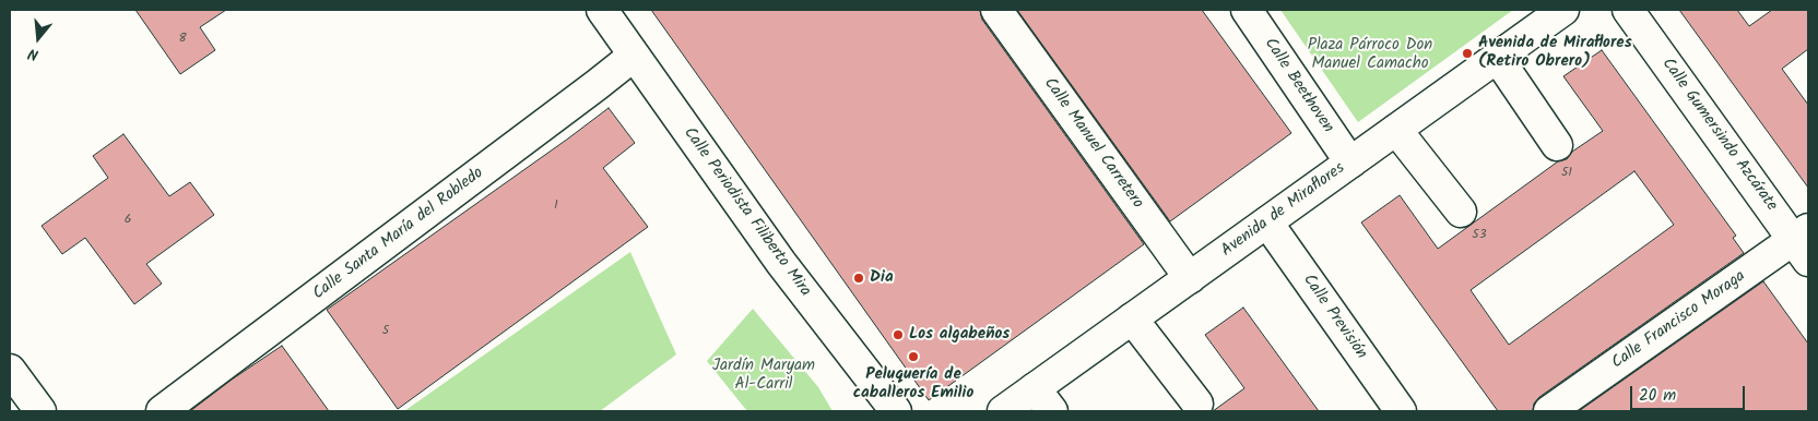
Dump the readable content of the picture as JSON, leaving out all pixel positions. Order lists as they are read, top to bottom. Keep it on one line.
{"streets":{"street":["Calle Beethoven","Calle Gumersindo Azcárate","Calle Manuel Carretero","Avenida de Miraflores","Calle Periodista Filiberto Mira","Calle Santa María del Robledo","Calle Previsión","Calle Francisco Moraga"]},"crossings":[["Calle Beethoven","Avenida de Miraflores"],["Calle Gumersindo Azcárate","Calle Francisco Moraga"],["Calle Manuel Carretero","Avenida de Miraflores"],["Avenida de Miraflores","Calle Previsión"],["Calle Periodista Filiberto Mira","Calle Santa María del Robledo"]],"parks":["Plaza Párroco Don Manuel Camacho","Jardín Maryam Al-Carril"],"places":["Avenida de Miraflores (Retiro Obrero)","Dia","Los algabeños","Peluquería de caballeros Emilio"],"house_numbers":["8","51","1","6","53","5"],"scale_bar":"20 m","north":"bottom"}
